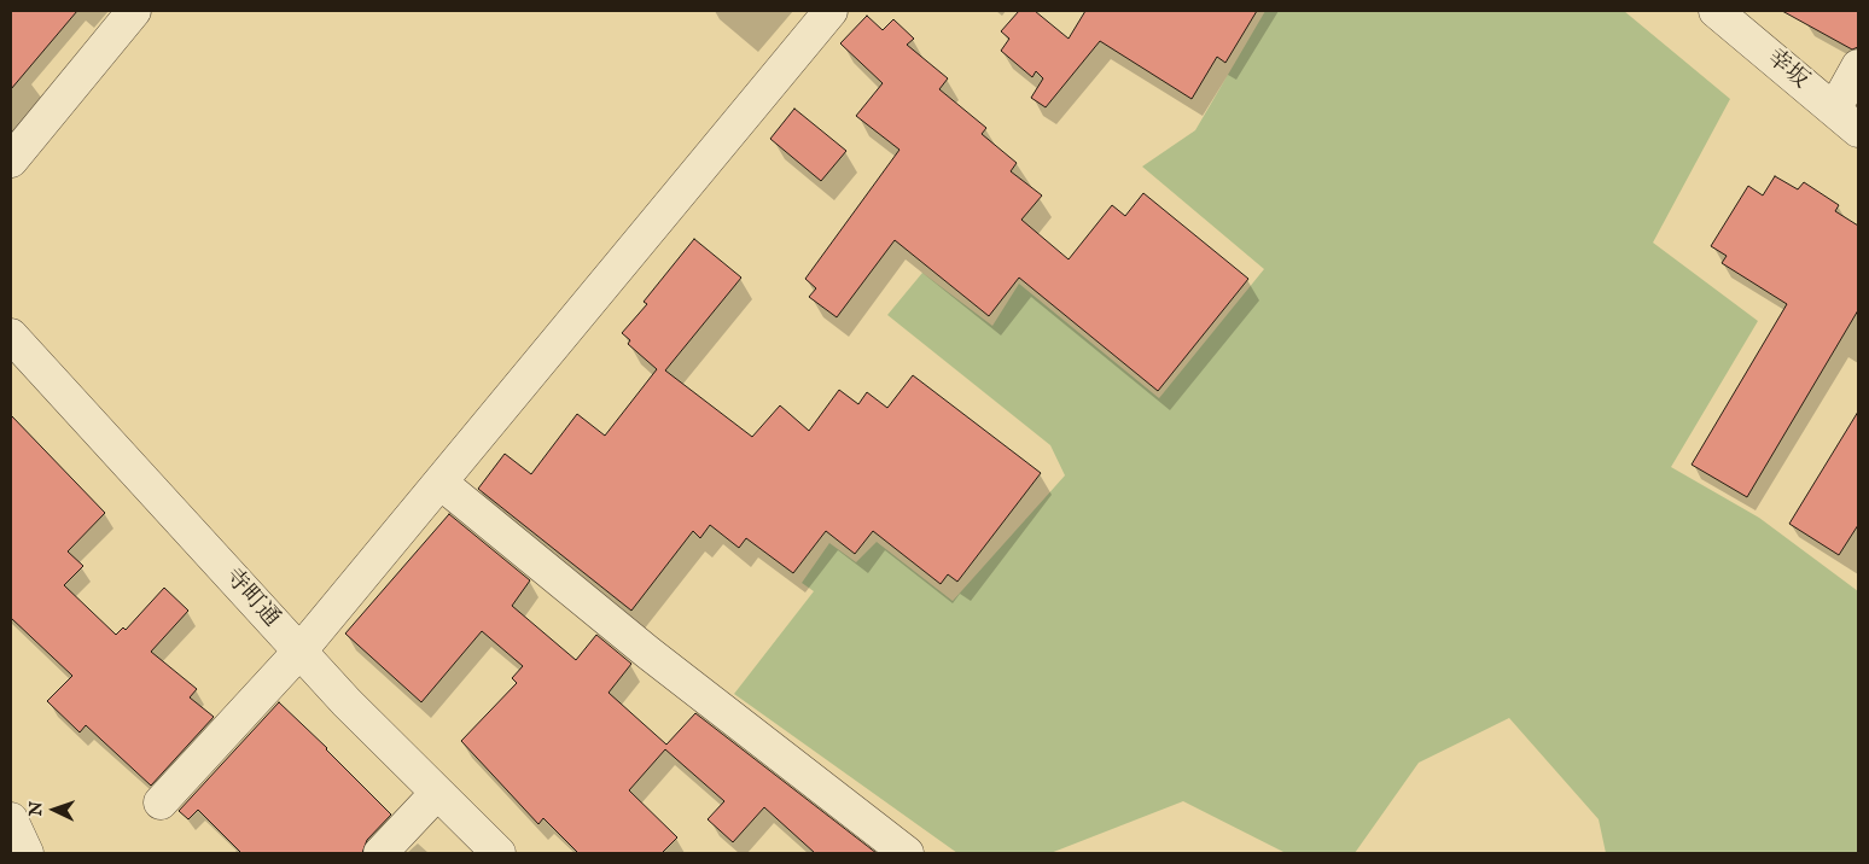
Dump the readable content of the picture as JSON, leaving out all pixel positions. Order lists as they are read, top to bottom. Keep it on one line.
{"streets":{"street":["幸坂","寺町通"]},"north":"left"}
